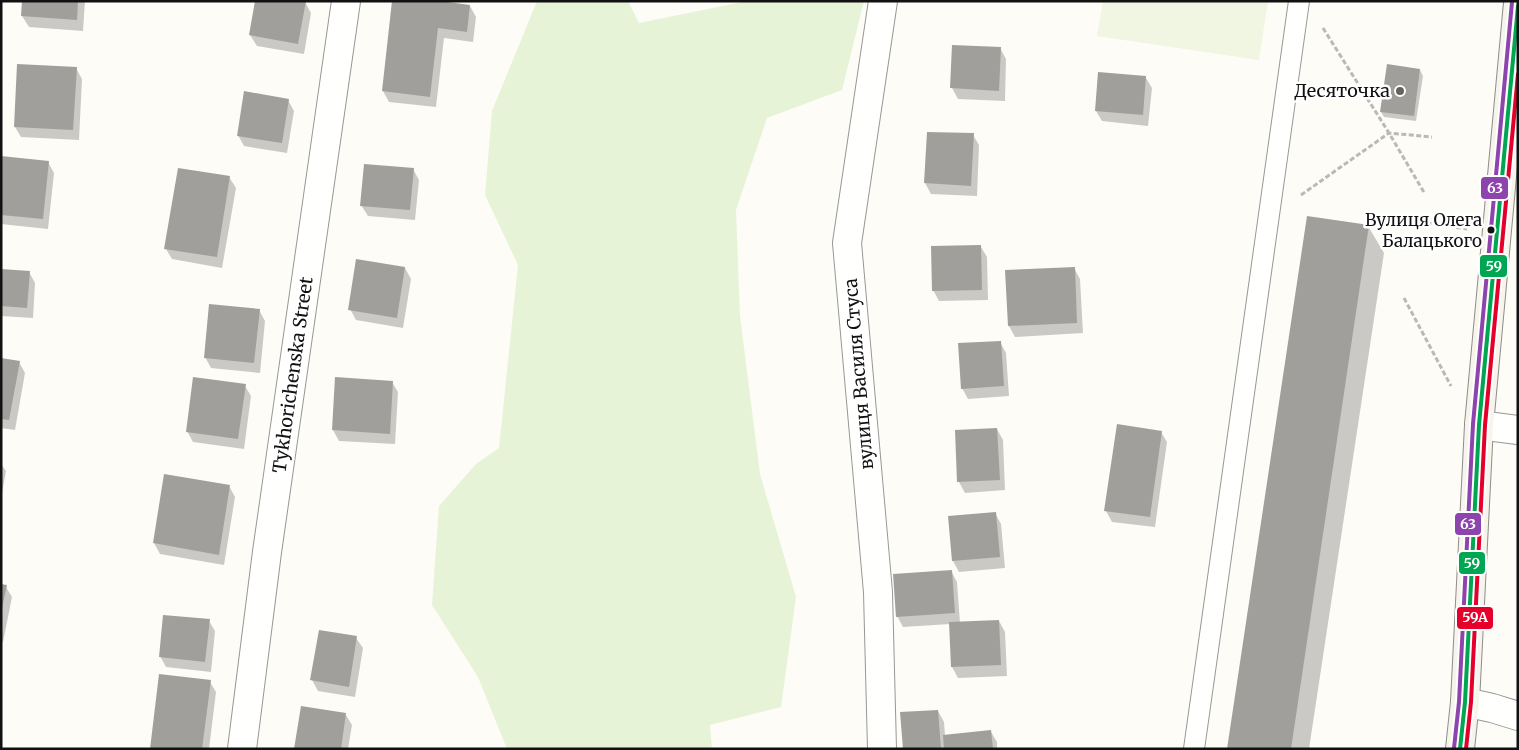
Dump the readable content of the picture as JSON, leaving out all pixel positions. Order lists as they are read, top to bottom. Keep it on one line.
{"streets":{"street":["вулиця Василя Стуса","Tykhorichenska Street"]},"places":["Десяточка","Вулиця Олега Балацького"],"lines":["transit line 63","transit line 59","transit line 59А"]}
